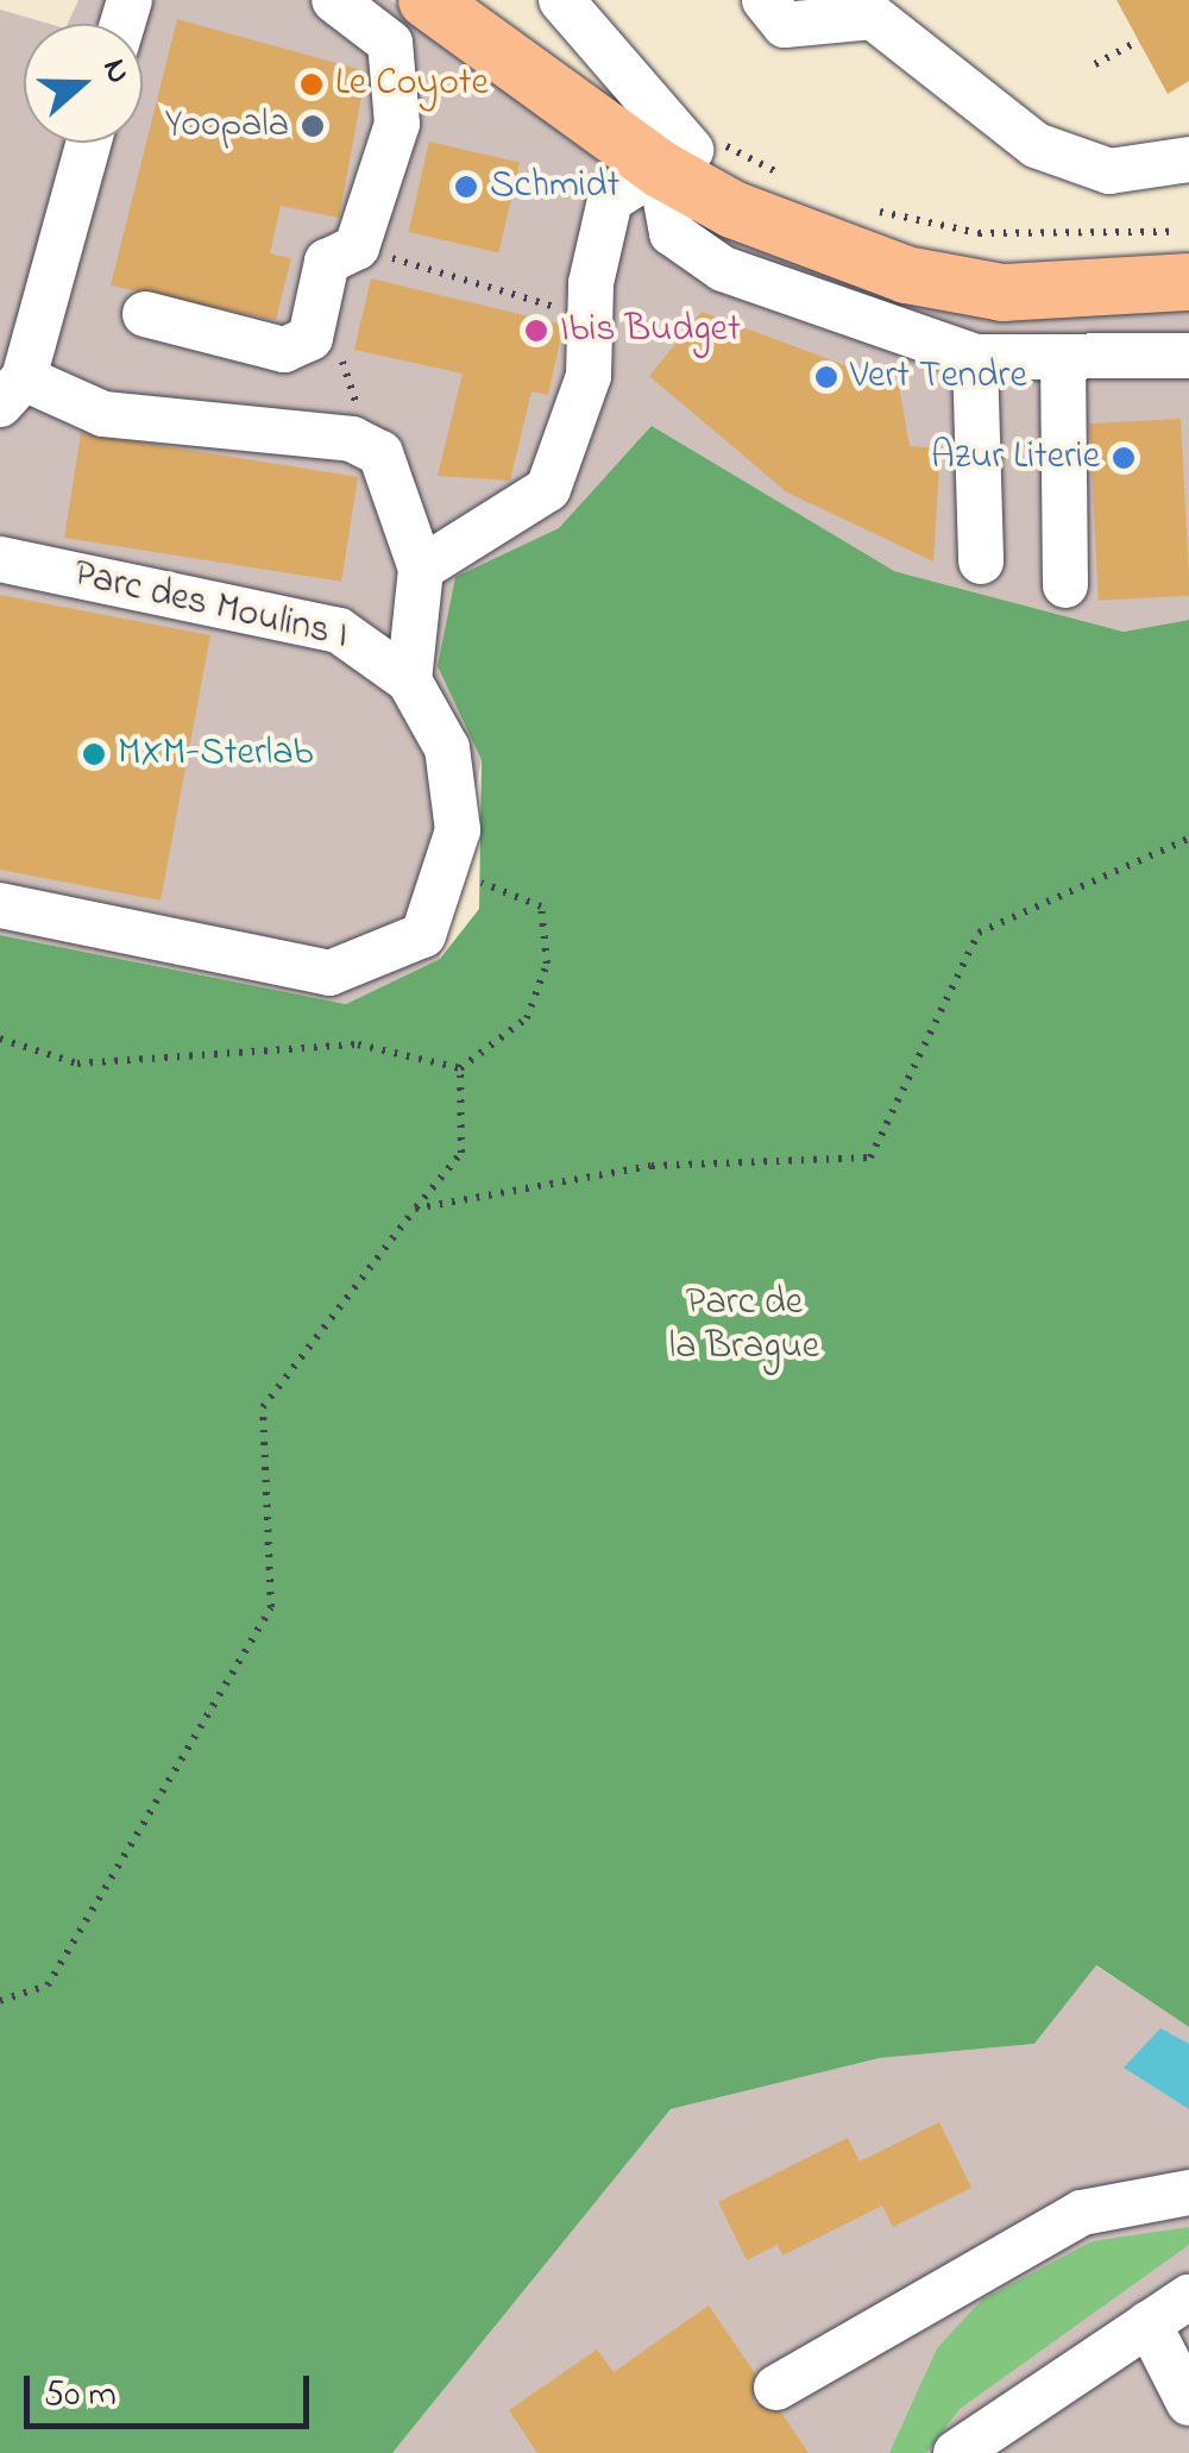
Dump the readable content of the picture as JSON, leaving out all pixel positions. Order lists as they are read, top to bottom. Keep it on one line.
{"streets":{"lane":["Parc des Moulins I"]},"parks":["Parc de la Brague"],"places":["Le Coyote","Yoopala","Schmidt","Ibis Budget","Vert Tendre","Azur Literie","MXM-Sterlab"],"scale_bar":"50 m","north":"right"}
